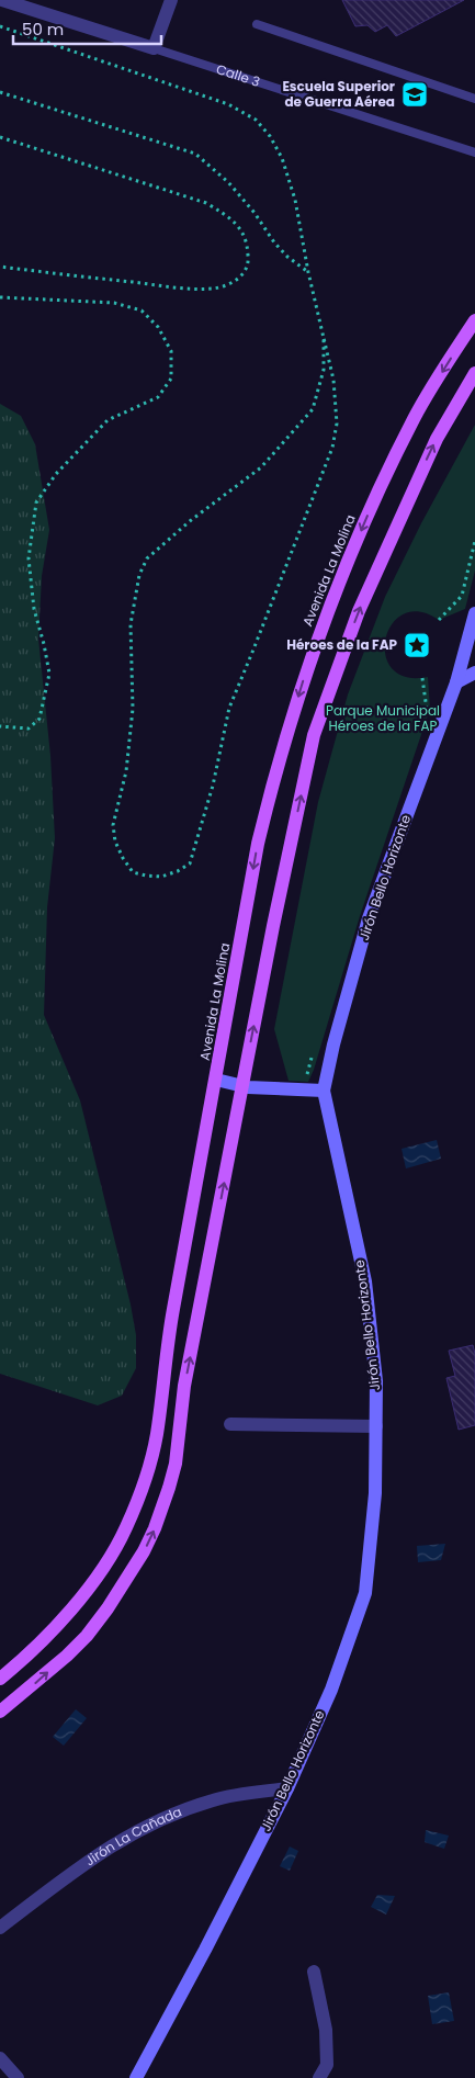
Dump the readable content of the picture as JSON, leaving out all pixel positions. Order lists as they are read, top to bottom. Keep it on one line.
{"streets":{"main road":["Avenida La Molina"],"street":["Calle 3","Jirón Bello Horizonte","Jirón La Cañada"]},"crossings":[["Jirón Bello Horizonte","Jirón La Cañada"]],"parks":["Parque Municipal Héroes de la FAP"],"places":{"school or university":["Escuela Superior de Guerra Aérea"],"place":["Héroes de la FAP"]},"scale_bar":"50 m"}
